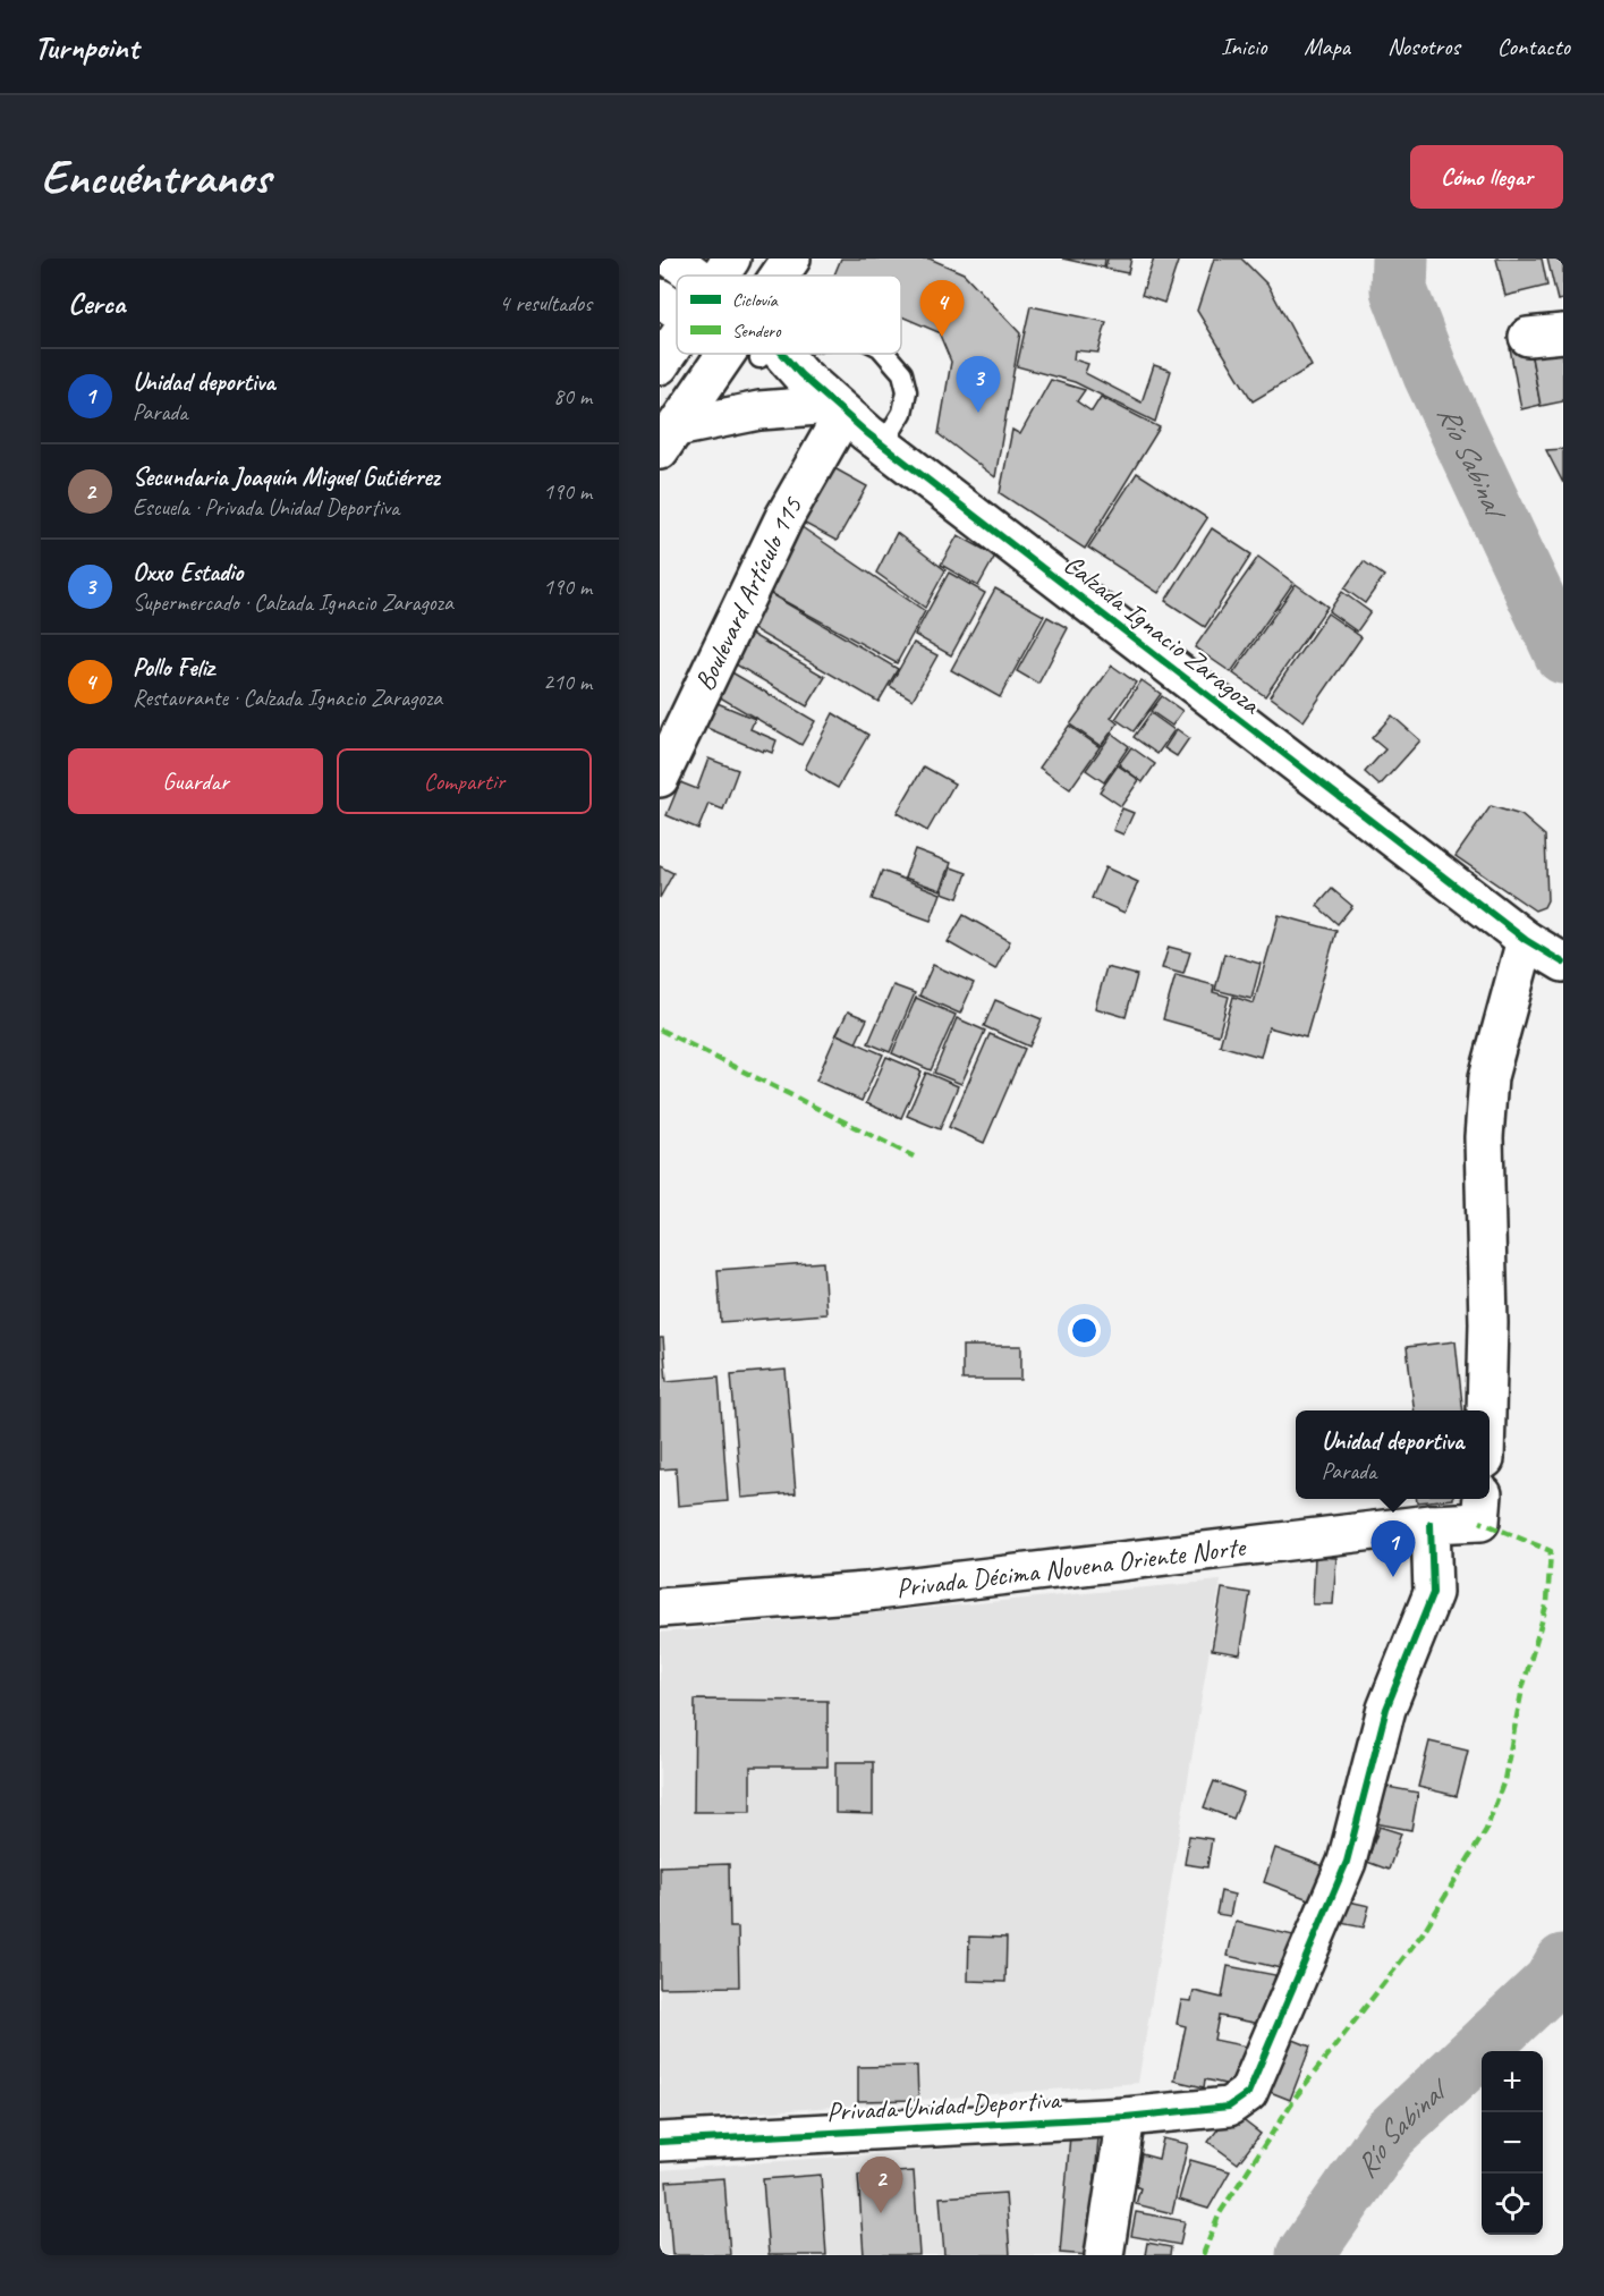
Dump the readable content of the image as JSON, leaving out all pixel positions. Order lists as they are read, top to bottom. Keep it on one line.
{"streets":{"street":["Boulevard Artículo 115","Calzada Ignacio Zaragoza","Privada Décima Novena Oriente Norte","Privada Unidad Deportiva"]},"crossings":[["Boulevard Artículo 115","Calzada Ignacio Zaragoza"],["Privada Décima Novena Oriente Norte","Privada Unidad Deportiva"]],"water":["Río Sabinal"],"legend":["Ciclovía","Sendero"],"page":{"header":"Turnpoint","nav":["Inicio","Mapa","Nosotros","Contacto"],"buttons":["Cómo llegar",["Guardar","Compartir"]],"title":"Encuéntranos","heading":["Cerca","4 resultados"],"pins":["4","3","1","2"],"list":[{"mark":"1","name":"Unidad deportiva","note":"Parada","value":"80 m"},{"mark":"2","name":"Secundaria Joaquín Miguel Gutiérrez","note":"Escuela · Privada Unidad Deportiva","value":"190 m"},{"mark":"3","name":"Oxxo Estadio","note":"Supermercado · Calzada Ignacio Zaragoza","value":"190 m"},{"mark":"4","name":"Pollo Feliz","note":"Restaurante · Calzada Ignacio Zaragoza","value":"210 m"}],"popup":["Unidad deportiva","Parada"],"map_buttons":["+","−"]}}
